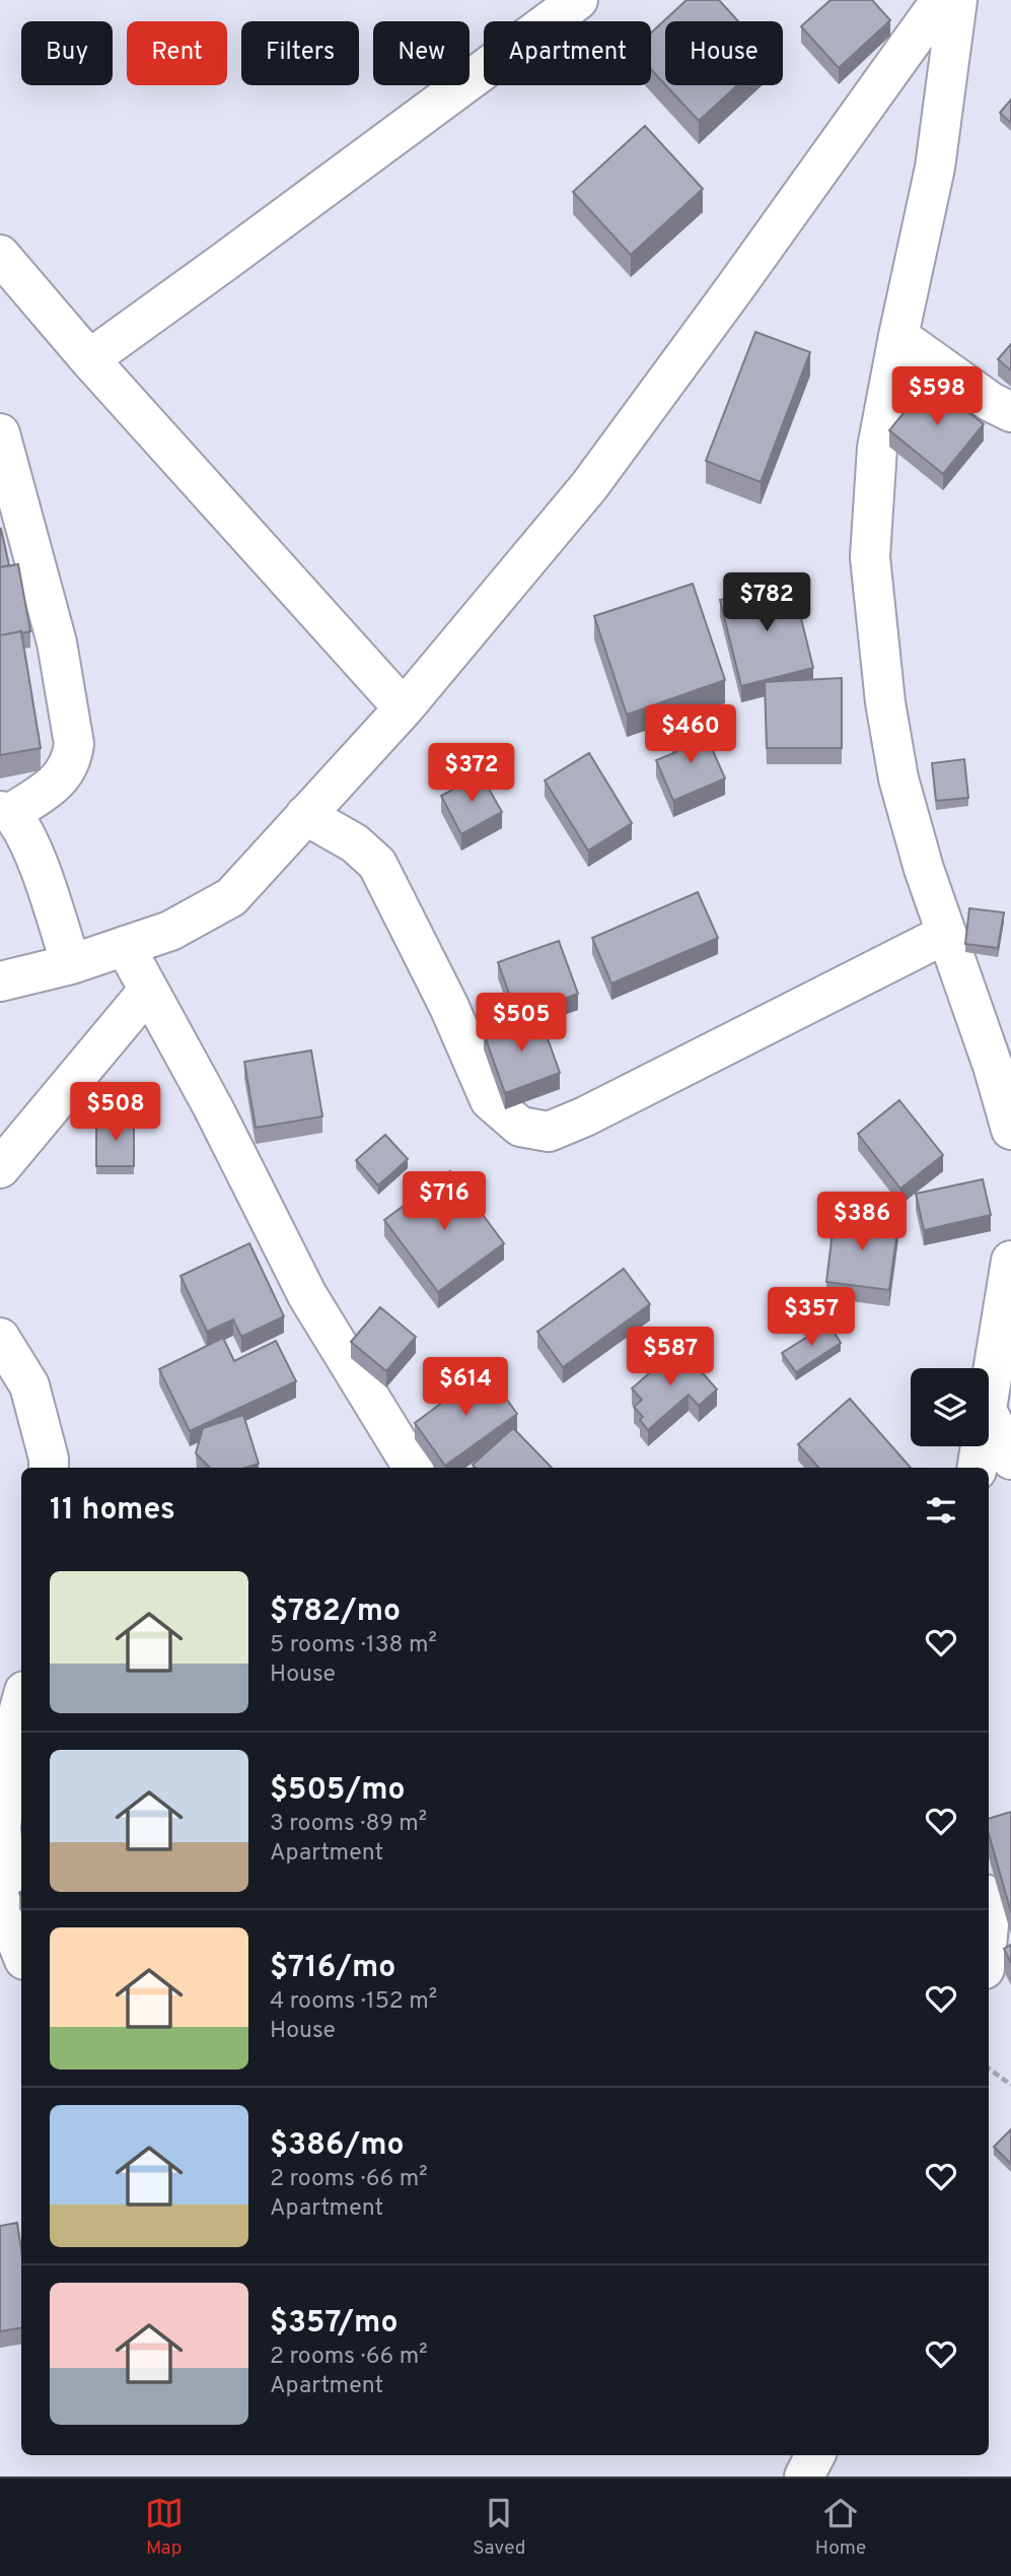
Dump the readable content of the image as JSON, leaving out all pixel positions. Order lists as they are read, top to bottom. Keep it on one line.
{"page":{"chip":["Buy","Rent","Filters","New","Apartment","House"],"price":["$598","$782","$460","$372","$505","$508","$716","$386","$357","$587","$614"],"heading":"11 homes","list":[{"name":"$782/mo","note":"5 rooms · 138 m² · House"},{"name":"$505/mo","note":"3 rooms · 89 m² · Apartment"},{"name":"$716/mo","note":"4 rooms · 152 m² · House"},{"name":"$386/mo","note":"2 rooms · 66 m² · Apartment"},{"name":"$357/mo","note":"2 rooms · 66 m² · Apartment"}],"tabs":["Map","Saved","Home"]}}
